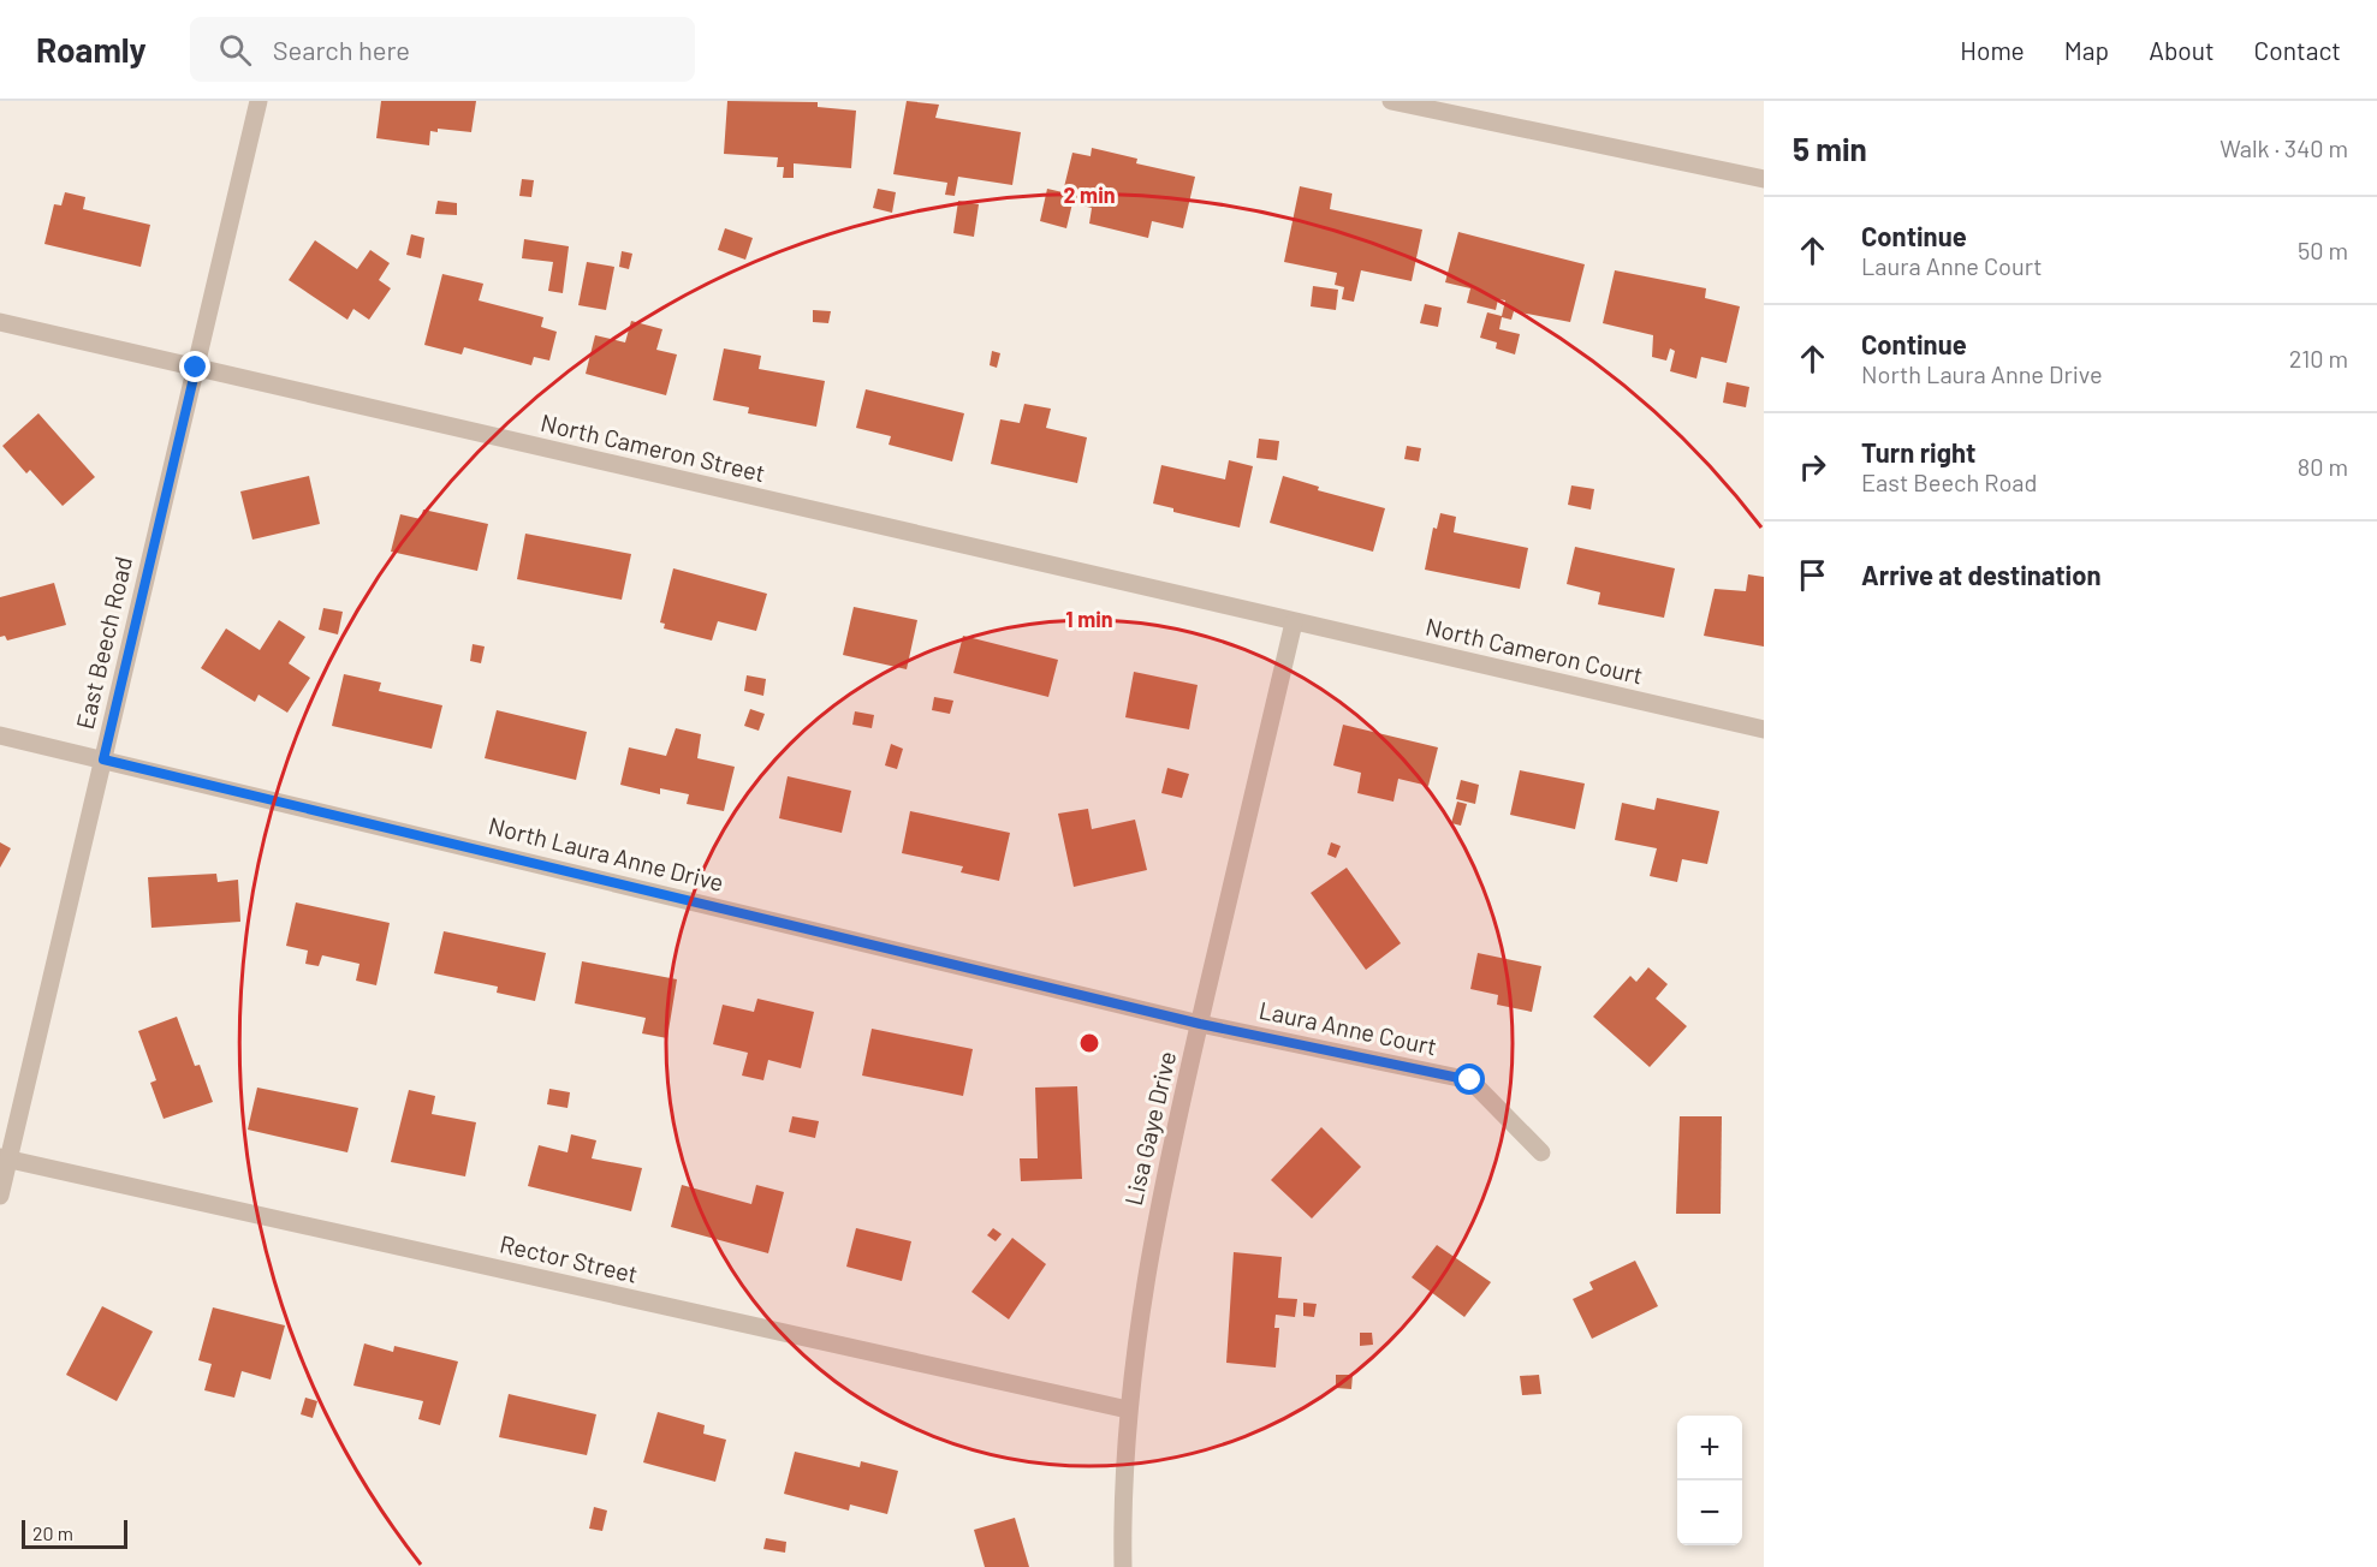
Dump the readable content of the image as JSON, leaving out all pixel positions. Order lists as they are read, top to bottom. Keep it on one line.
{"streets":{"street":["North Cameron Street","East Beech Road","North Cameron Court","North Laura Anne Drive","Laura Anne Court","Lisa Gaye Drive","Rector Street"]},"crossings":[["North Cameron Street","East Beech Road"],["North Cameron Street","North Cameron Court"],["North Cameron Street","Lisa Gaye Drive"],["East Beech Road","North Laura Anne Drive"],["East Beech Road","Rector Street"],["North Cameron Court","Lisa Gaye Drive"],["North Laura Anne Drive","Laura Anne Court"],["North Laura Anne Drive","Lisa Gaye Drive"],["Laura Anne Court","Lisa Gaye Drive"],["Lisa Gaye Drive","Rector Street"]],"scale_bar":"20 m","page":{"header":"Roamly","search":"Search here","nav":["Home","Map","About","Contact"],"heading":["5 min","Walk · 340 m"],"list":[["Continue","Laura Anne Court","50 m"],["Continue","North Laura Anne Drive","210 m"],["Turn right","East Beech Road","80 m"],"Arrive at destination"],"map_buttons":["+","−"],"scale":"20 m"},"rings":["2 min","1 min"]}
